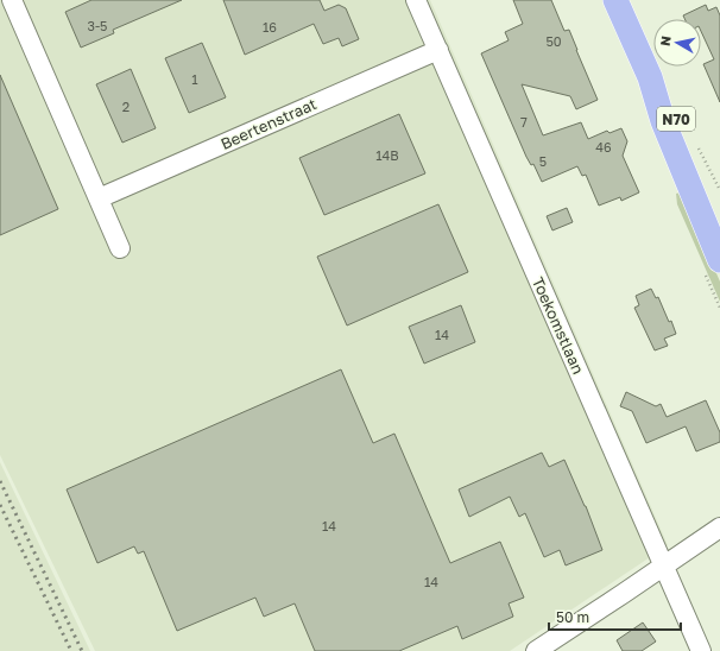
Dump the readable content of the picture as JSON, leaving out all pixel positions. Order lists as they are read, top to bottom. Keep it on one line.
{"streets":{"main road":["N70"],"street":["Beertenstraat","Toekomstlaan"]},"crossings":[["Beertenstraat","Toekomstlaan"]],"house_numbers":["3-5","16","50","1","2","7","46","14B","5","14","14","14"],"scale_bar":"50 m","north":"left"}
